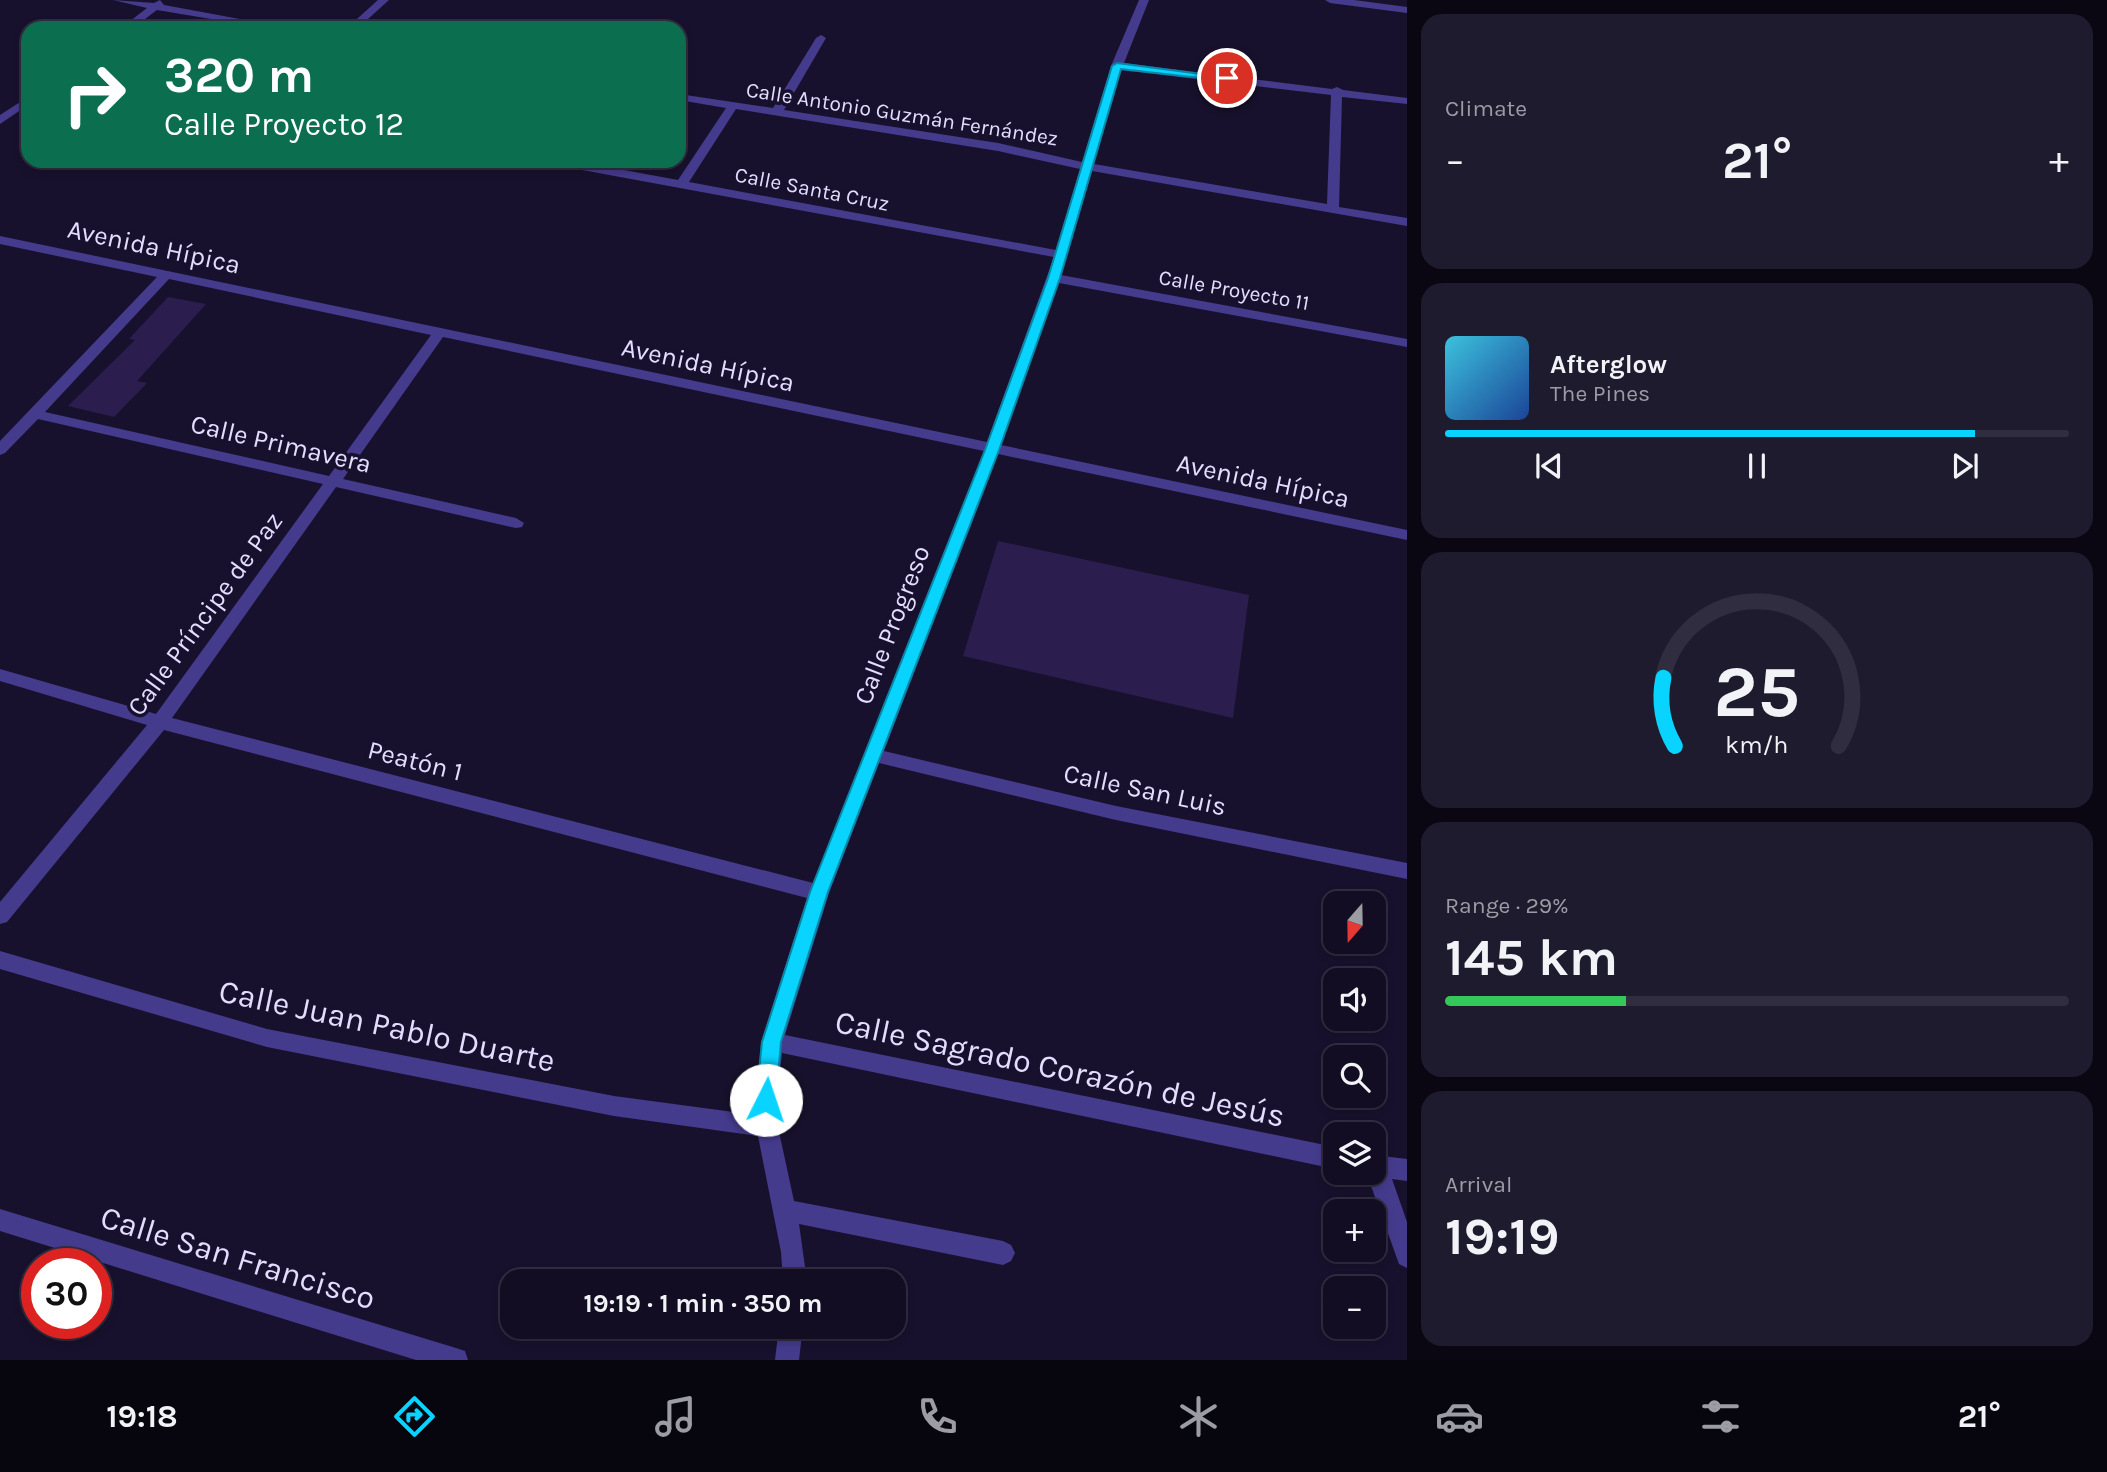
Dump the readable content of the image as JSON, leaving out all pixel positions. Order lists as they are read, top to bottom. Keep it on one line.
{"streets":{"street":["Calle Antonio Guzmán Fernández","Calle Santa Cruz","Avenida Hípica","Calle Proyecto 11","Calle Primavera","Calle Príncipe de Paz","Calle Progreso","Peatón 1","Calle San Luis","Calle Juan Pablo Duarte","Calle Sagrado Corazón de Jesús","Calle San Francisco"]},"crossings":[["Calle Antonio Guzmán Fernández","Calle Progreso"],["Calle Santa Cruz","Calle Progreso"],["Avenida Hípica","Calle Príncipe de Paz"],["Avenida Hípica","Calle Progreso"],["Calle Proyecto 11","Calle Progreso"],["Calle Primavera","Calle Príncipe de Paz"],["Calle Príncipe de Paz","Peatón 1"],["Calle Progreso","Peatón 1"],["Calle Progreso","Calle San Luis"],["Calle Progreso","Calle Juan Pablo Duarte"],["Calle Progreso","Calle Sagrado Corazón de Jesús"]],"north":"bottom","page":{"tile":["Climate",["Range · 29%","145 km"],["Arrival","19:19"]],"turn":["320 m","Calle Proyecto 12"],"heat":["−","21°","+"],"song":["Afterglow","The Pines"],"map_buttons":["+","−"],"limit":"30","trip":"19:19 · 1 min · 350 m","tabs":["19:18","21°"],"gauge":["25","km/h"]}}
